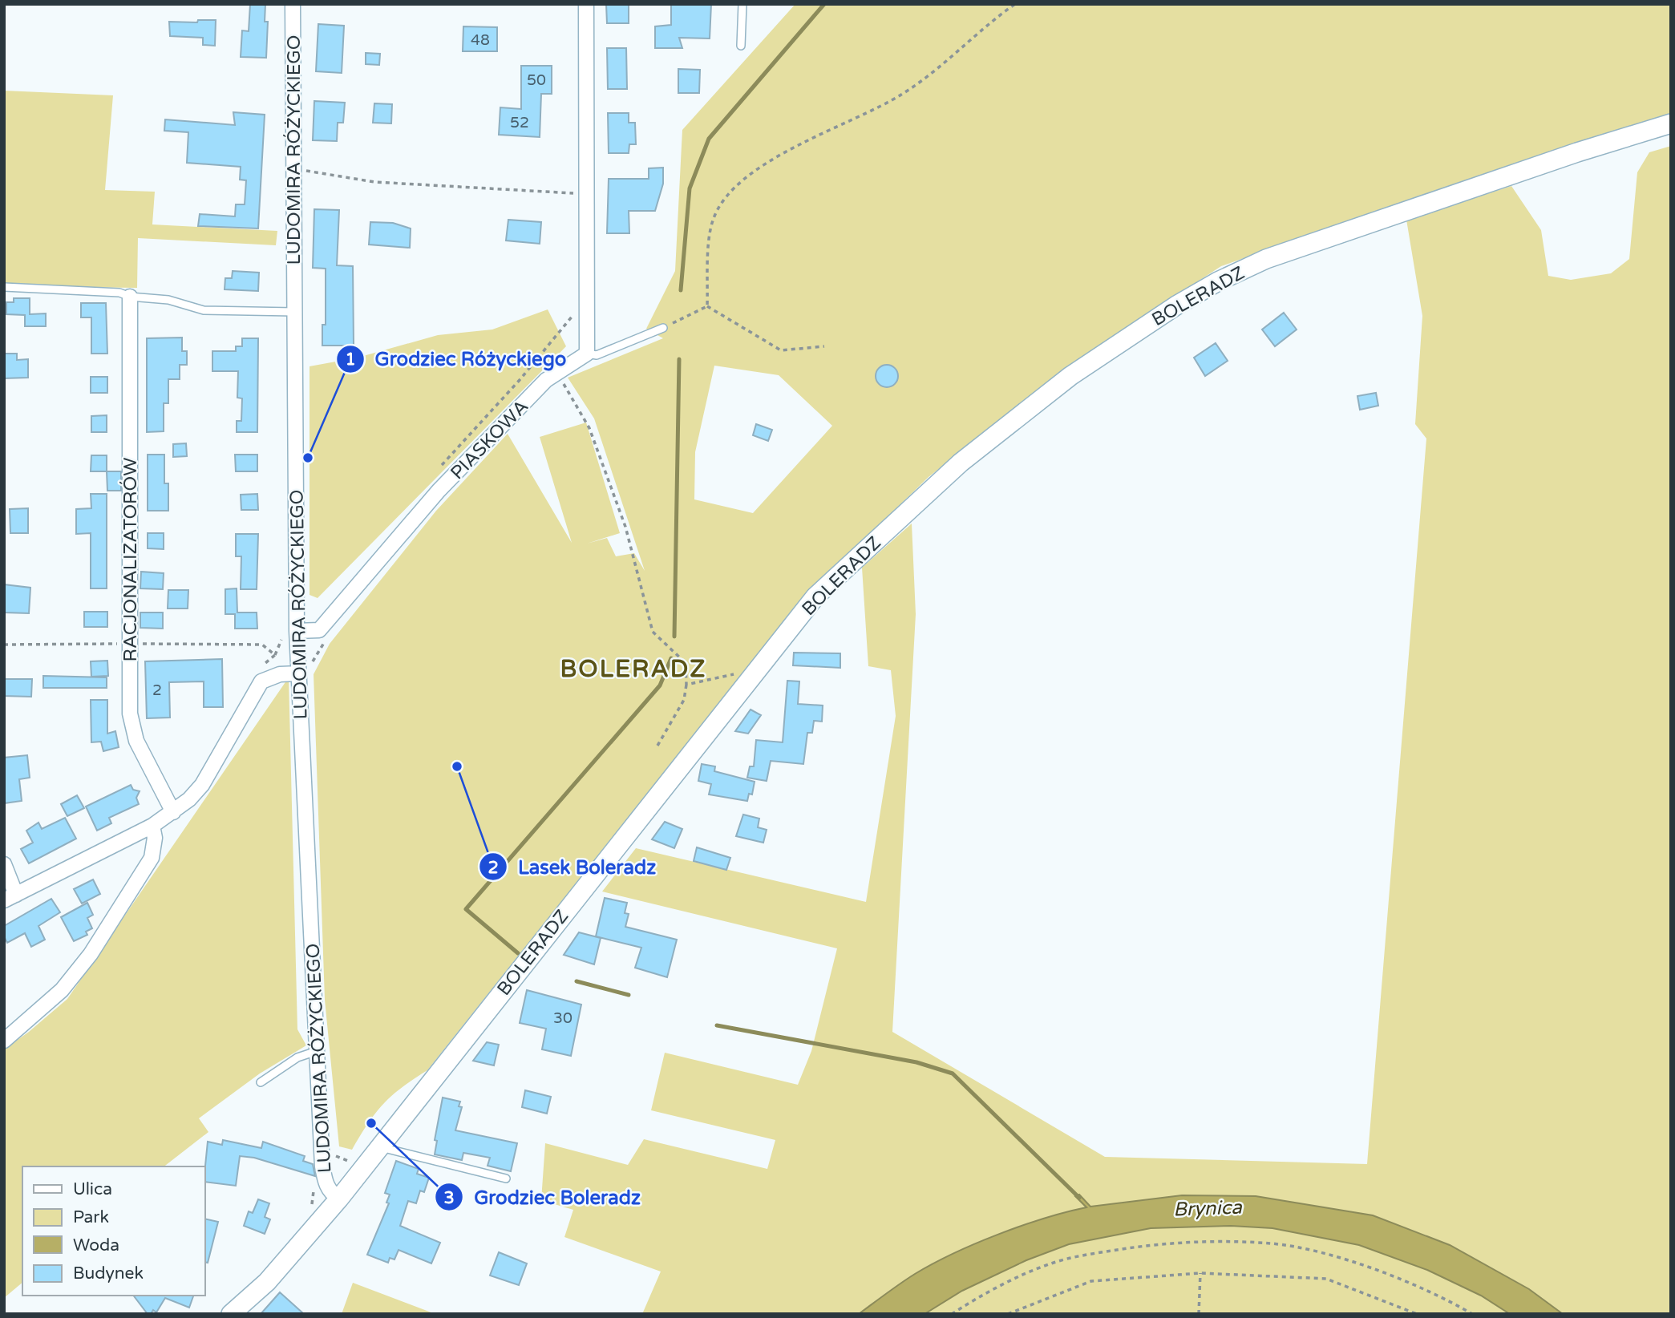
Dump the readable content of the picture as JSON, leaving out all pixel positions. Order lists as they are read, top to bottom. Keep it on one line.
{"streets":{"street":["LUDOMIRA RÓŻYCKIEGO","BOLERADZ","PIASKOWA","RACJONALIZATORÓW"]},"crossings":[["LUDOMIRA RÓŻYCKIEGO","BOLERADZ"],["LUDOMIRA RÓŻYCKIEGO","PIASKOWA"]],"districts":["BOLERADZ"],"water":["Brynica"],"places":["Grodziec Różyckiego","Lasek Boleradz","Grodziec Boleradz"],"house_numbers":["48","50","52","2","30"],"legend":["Ulica","Park","Woda","Budynek"]}
